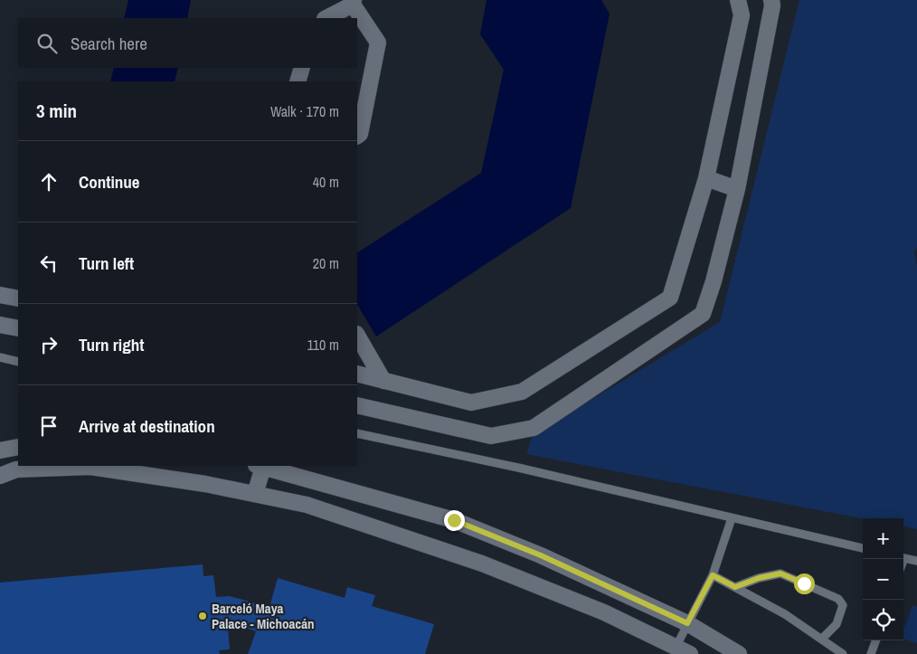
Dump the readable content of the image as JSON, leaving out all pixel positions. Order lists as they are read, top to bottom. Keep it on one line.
{"places":["Barceló Maya Palace - Michoacán"],"page":{"search":"Search here","heading":["3 min","Walk · 170 m"],"list":[["Continue","40 m"],["Turn left","20 m"],["Turn right","110 m"],"Arrive at destination"],"map_buttons":["+","−"]}}
